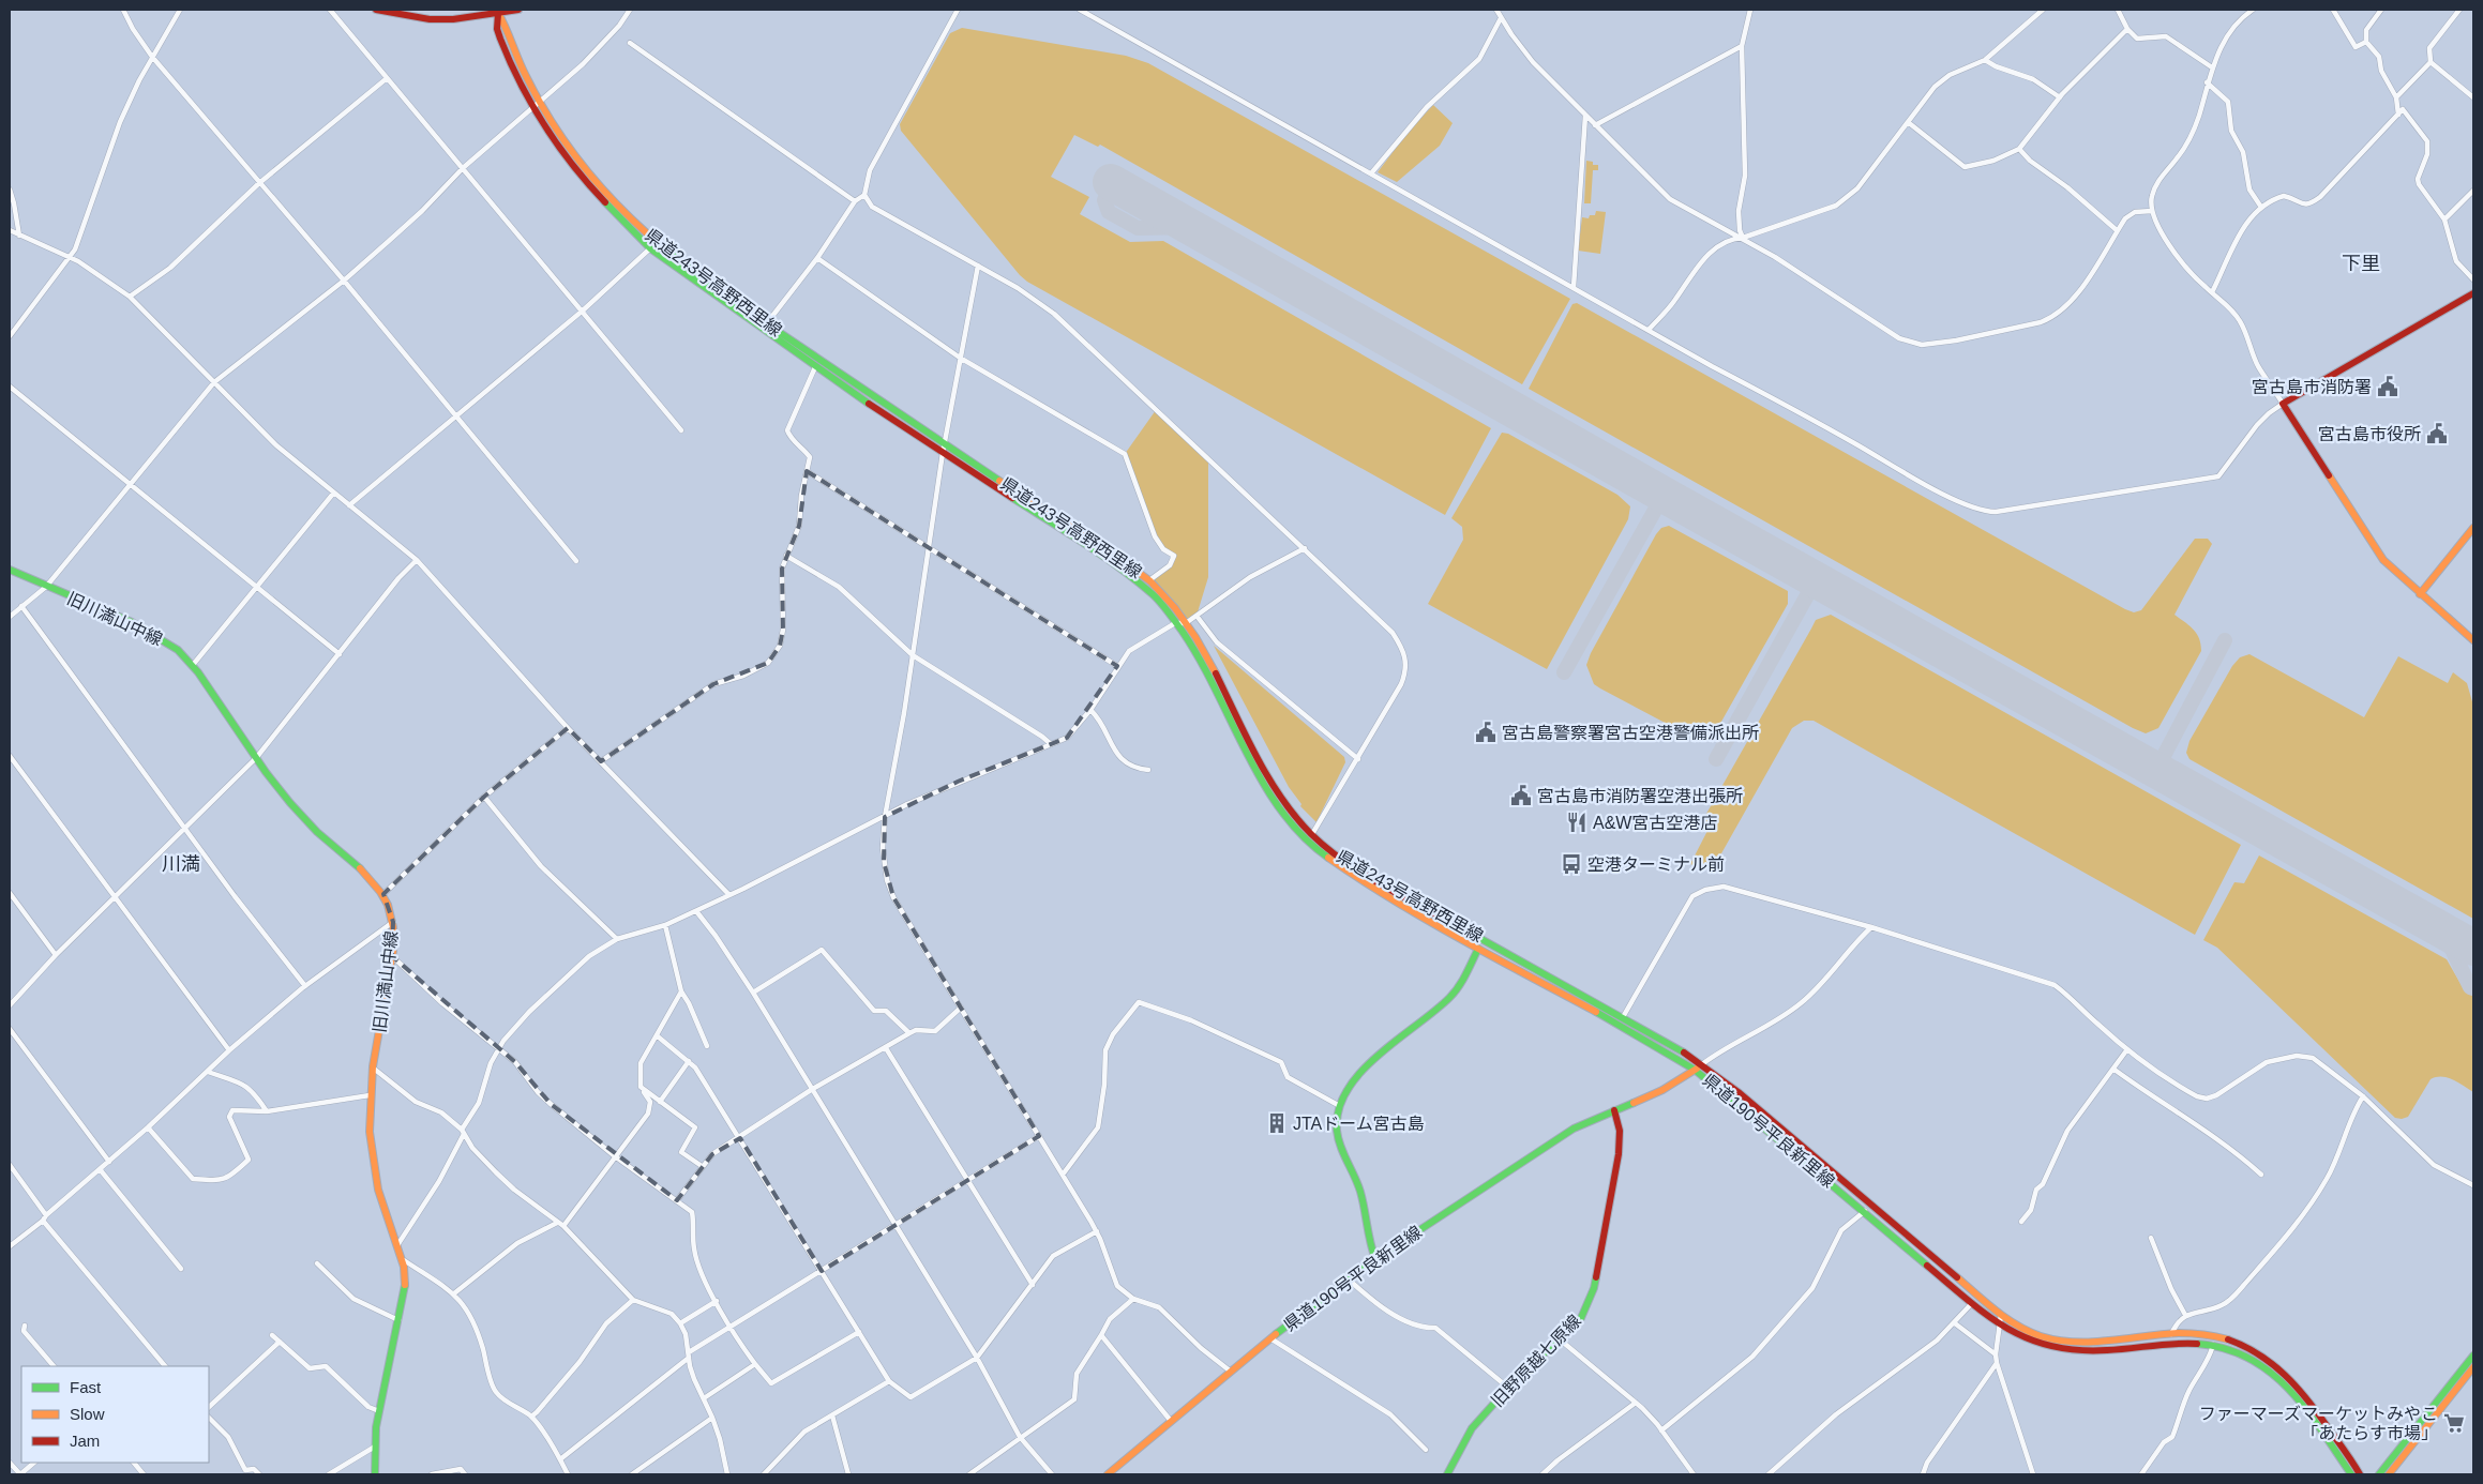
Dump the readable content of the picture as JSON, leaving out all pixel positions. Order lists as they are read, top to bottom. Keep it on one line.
{"streets":{"main road":["県道243号高野西里線","旧川満山中線","県道190号平良新里線","旧野原越七原線"]},"crossings":[["県道243号高野西里線","県道190号平良新里線"],["県道190号平良新里線","旧野原越七原線"]],"districts":["下里","川満"],"places":{"public building":["宮古島市消防署","宮古島市役所","宮古島警察署宮古空港警備派出所","宮古島市消防署空港出張所"],"restaurant":["A&W宮古空港店"],"bus stop":["空港ターミナル前"],"building":["JTAドーム宮古島"],"supermarket":["ファーマーズマーケットみやこ 「あたらす市場」"]},"legend":["Fast","Slow","Jam"]}
